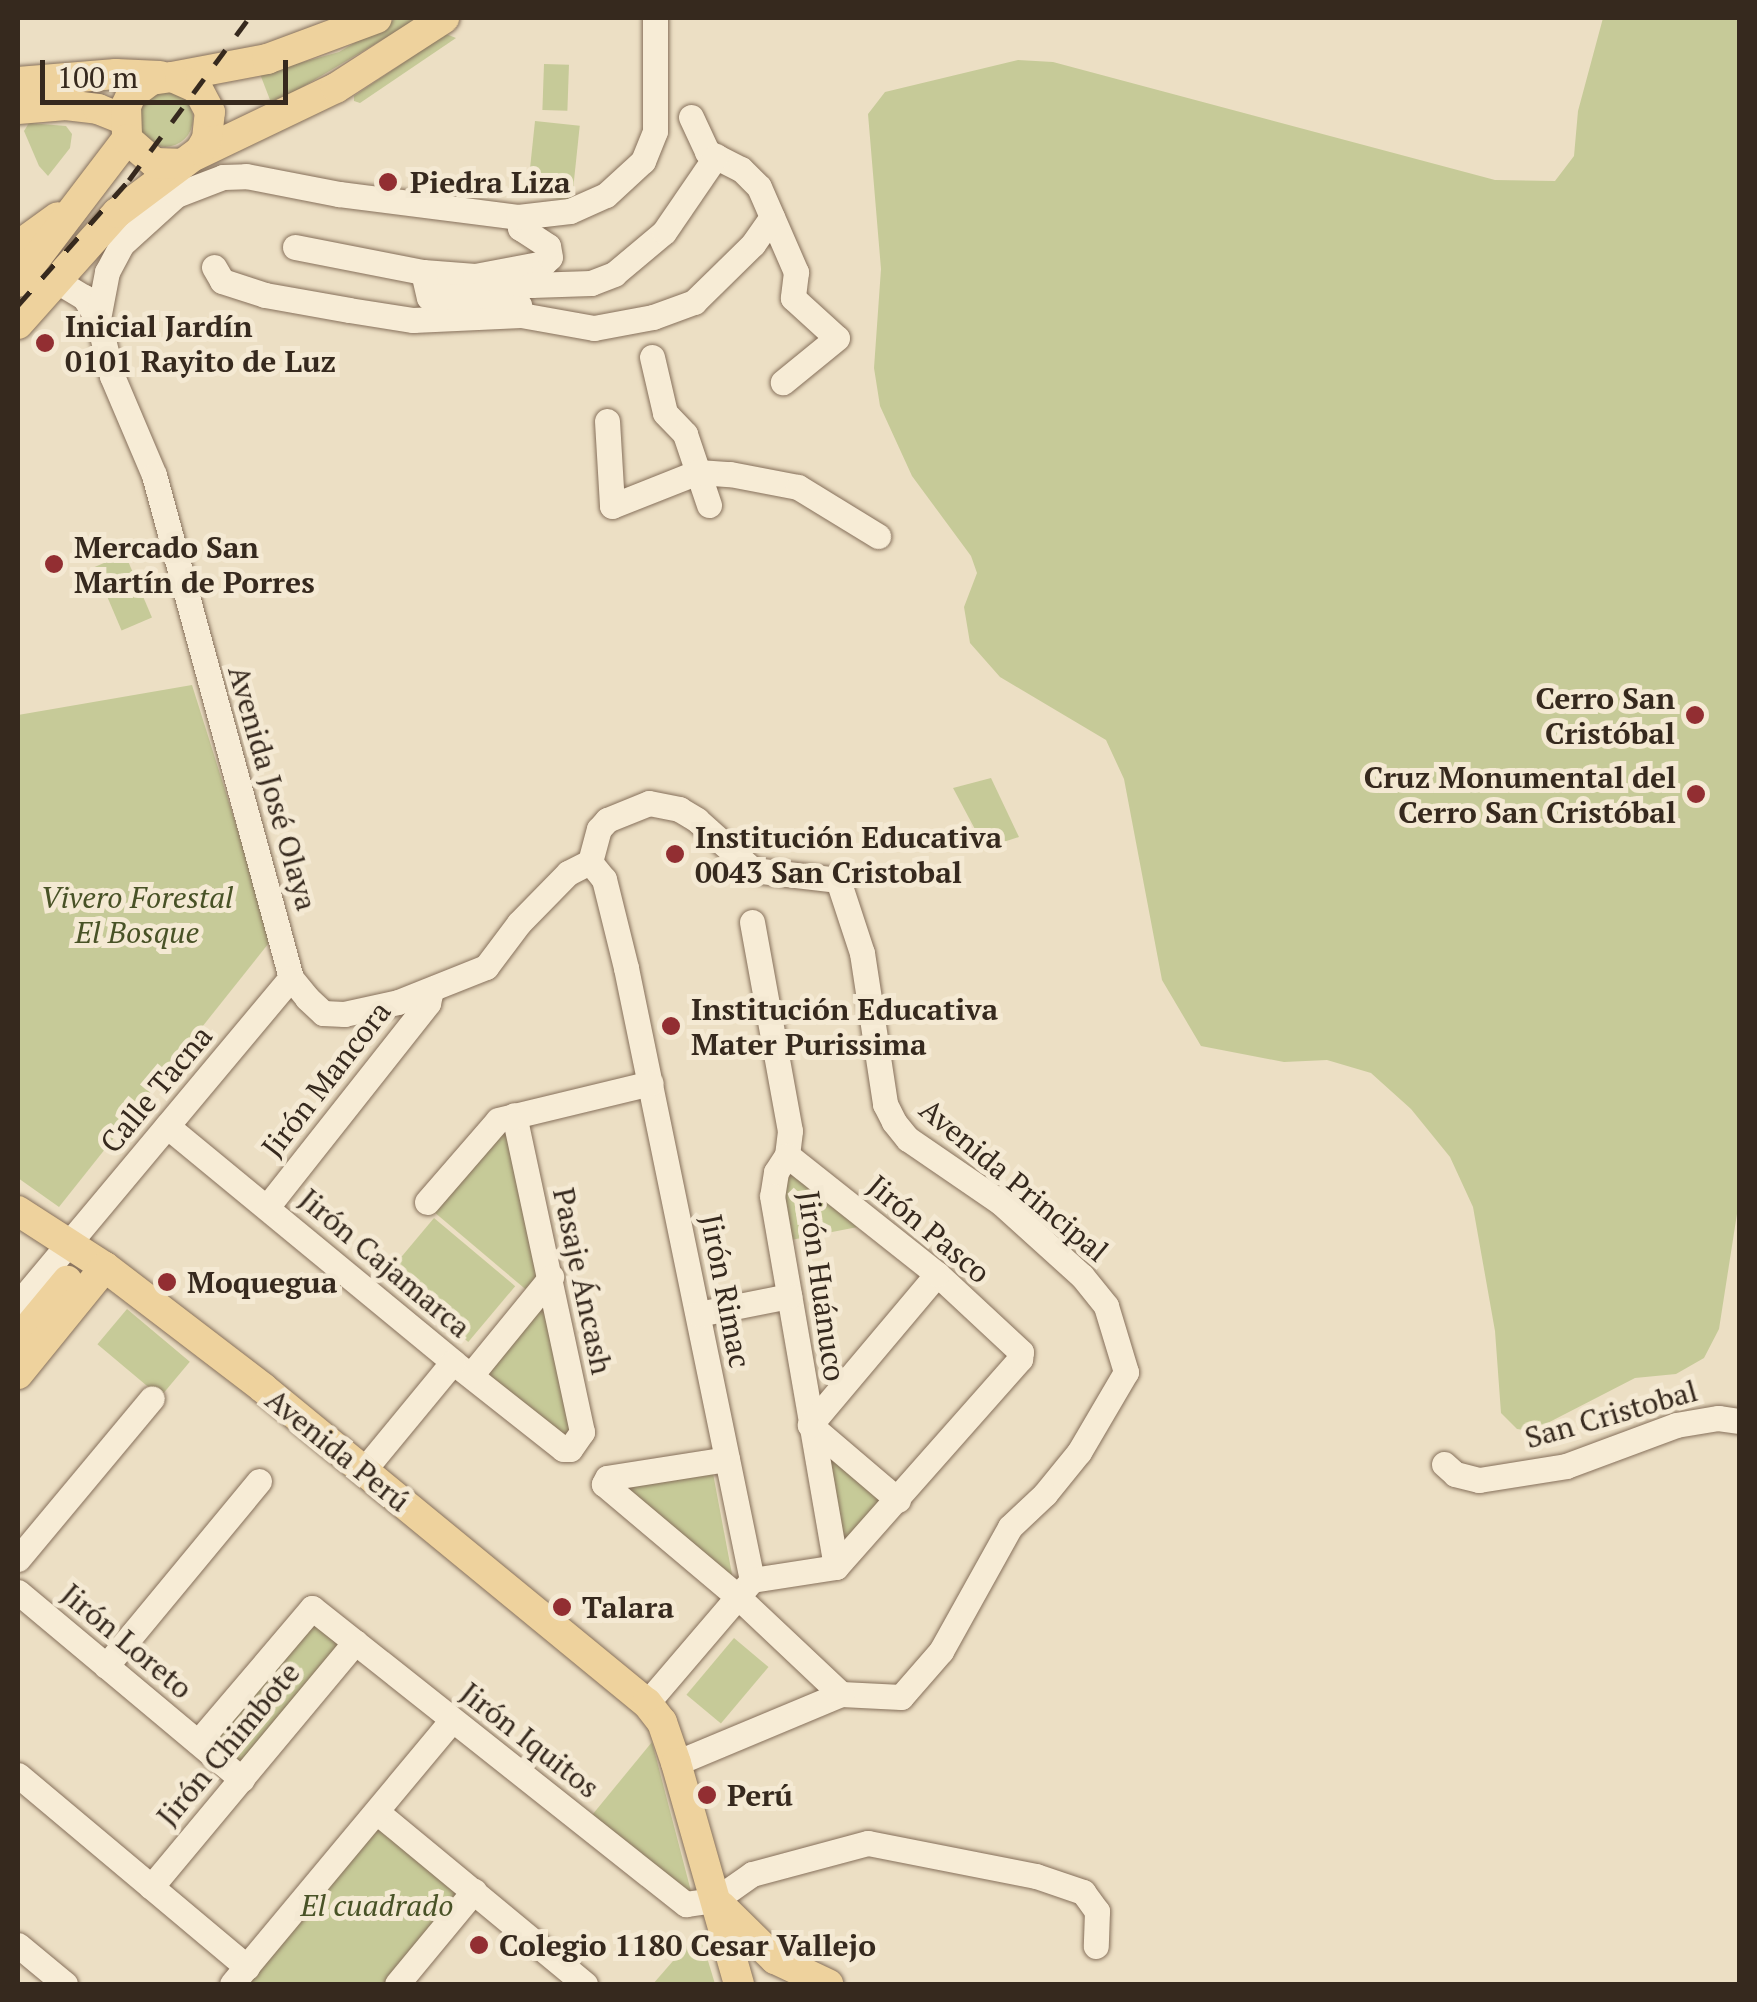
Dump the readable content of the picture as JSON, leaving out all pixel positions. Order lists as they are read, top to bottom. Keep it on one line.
{"streets":{"main road":["Avenida Perú"],"street":["Avenida José Olaya","Jirón Mancora","Calle Tacna","Avenida Principal","Jirón Pasco","Jirón Cajamarca","Pasaje Áncash","Jirón Huánuco","Jirón Rimac","San Cristobal","Jirón Loreto","Jirón Iquitos","Jirón Chimbote"]},"crossings":[["Avenida José Olaya","Calle Tacna"],["Jirón Mancora","Jirón Cajamarca"],["Calle Tacna","Jirón Cajamarca"],["Calle Tacna","Avenida Perú"],["Avenida Principal","Jirón Rimac"],["Jirón Pasco","Jirón Huánuco"],["Jirón Cajamarca","Pasaje Áncash"],["Jirón Loreto","Jirón Iquitos"],["Jirón Loreto","Jirón Chimbote"],["Jirón Iquitos","Jirón Chimbote"]],"parks":["Vivero Forestal El Bosque","El cuadrado"],"places":["Piedra Liza","Inicial Jardín 0101 Rayito de Luz","Mercado San Martín de Porres","Cerro San Cristóbal","Cruz Monumental del Cerro San Cristóbal","Institución Educativa 0043 San Cristobal","Institución Educativa Mater Purissima","Moquegua","Talara","Perú","Colegio 1180 Cesar Vallejo"],"scale_bar":"100 m"}
